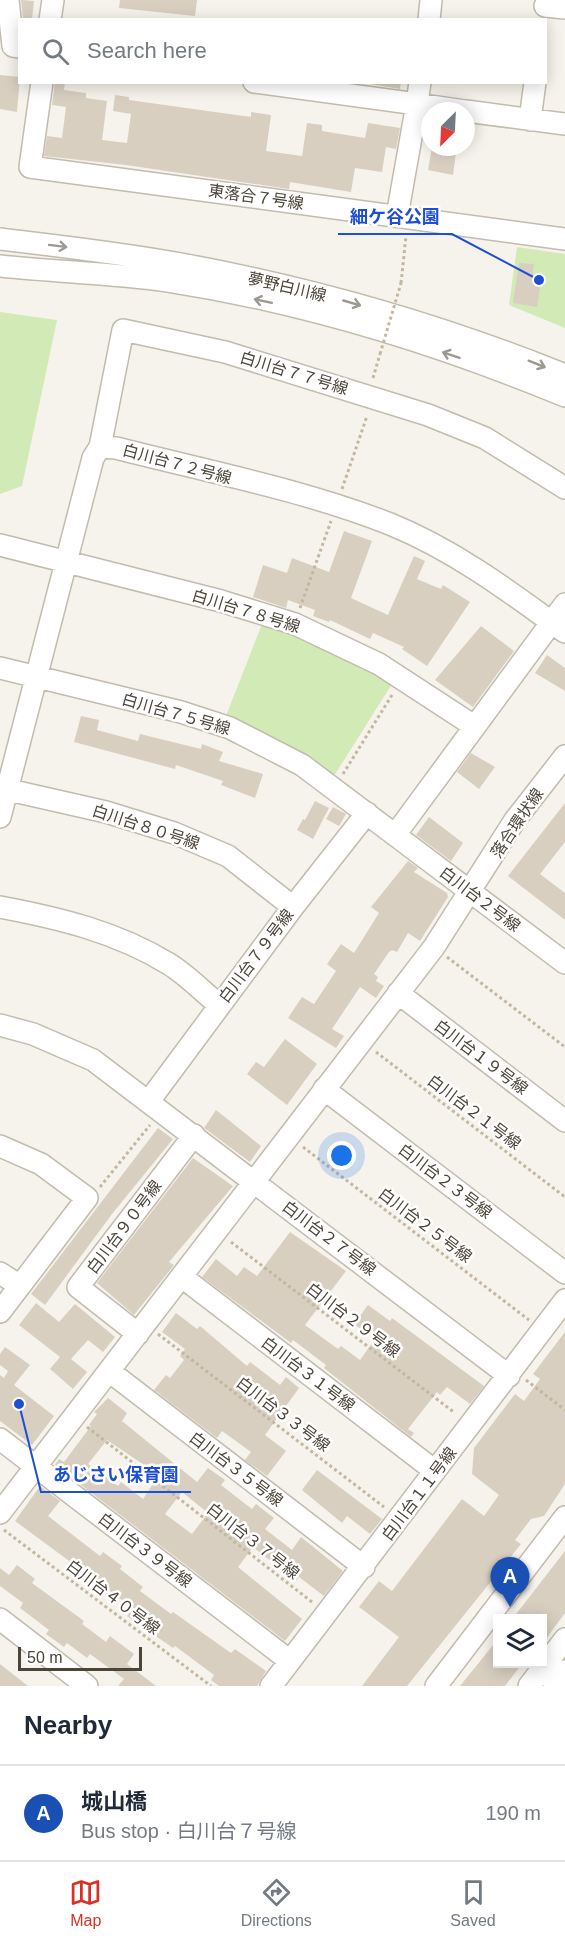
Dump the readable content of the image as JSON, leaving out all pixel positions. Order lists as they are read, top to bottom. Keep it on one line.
{"streets":{"street":["東落合７号線","夢野白川線","白川台７７号線","白川台７２号線","白川台７８号線","白川台７５号線","落合環状線","白川台８０号線","白川台２号線","白川台７９号線","白川台１９号線","白川台２３号線","白川台９０号線","白川台２７号線","白川台３１号線","白川台３５号線","白川台１１号線","白川台３９号線"],"path":["白川台２１号線","白川台２５号線","白川台２９号線","白川台３３号線","白川台３７号線","白川台４０号線"]},"crossings":[["白川台７７号線","白川台７２号線"],["白川台７２号線","白川台７８号線"],["白川台７２号線","白川台７５号線"],["白川台７２号線","白川台８０号線"],["白川台７５号線","白川台２号線"],["白川台７５号線","白川台７９号線"],["落合環状線","白川台２号線"],["落合環状線","白川台１９号線"],["落合環状線","白川台２３号線"],["落合環状線","白川台９０号線"],["落合環状線","白川台２７号線"],["落合環状線","白川台３１号線"],["落合環状線","白川台３３号線"],["落合環状線","白川台３５号線"],["落合環状線","白川台３９号線"],["白川台８０号線","白川台７９号線"],["白川台２号線","白川台７９号線"],["白川台７９号線","白川台２７号線"],["白川台２５号線","白川台１１号線"],["白川台９０号線","白川台２７号線"],["白川台９０号線","白川台３３号線"],["白川台２７号線","白川台１１号線"],["白川台２９号線","白川台１１号線"],["白川台３１号線","白川台１１号線"],["白川台３３号線","白川台１１号線"],["白川台３５号線","白川台１１号線"],["白川台１１号線","白川台３７号線"],["白川台１１号線","白川台３９号線"]],"places":["細ケ谷公園","あじさい保育園"],"scale_bar":"50 m","north":"bottom left","page":{"search":"Search here","pins":"A","scale":"50 m","heading":"Nearby","list":[{"mark":"A","name":"城山橋","note":"Bus stop · 白川台７号線","value":"190 m"}],"nav":["Map","Directions","Saved"]}}
